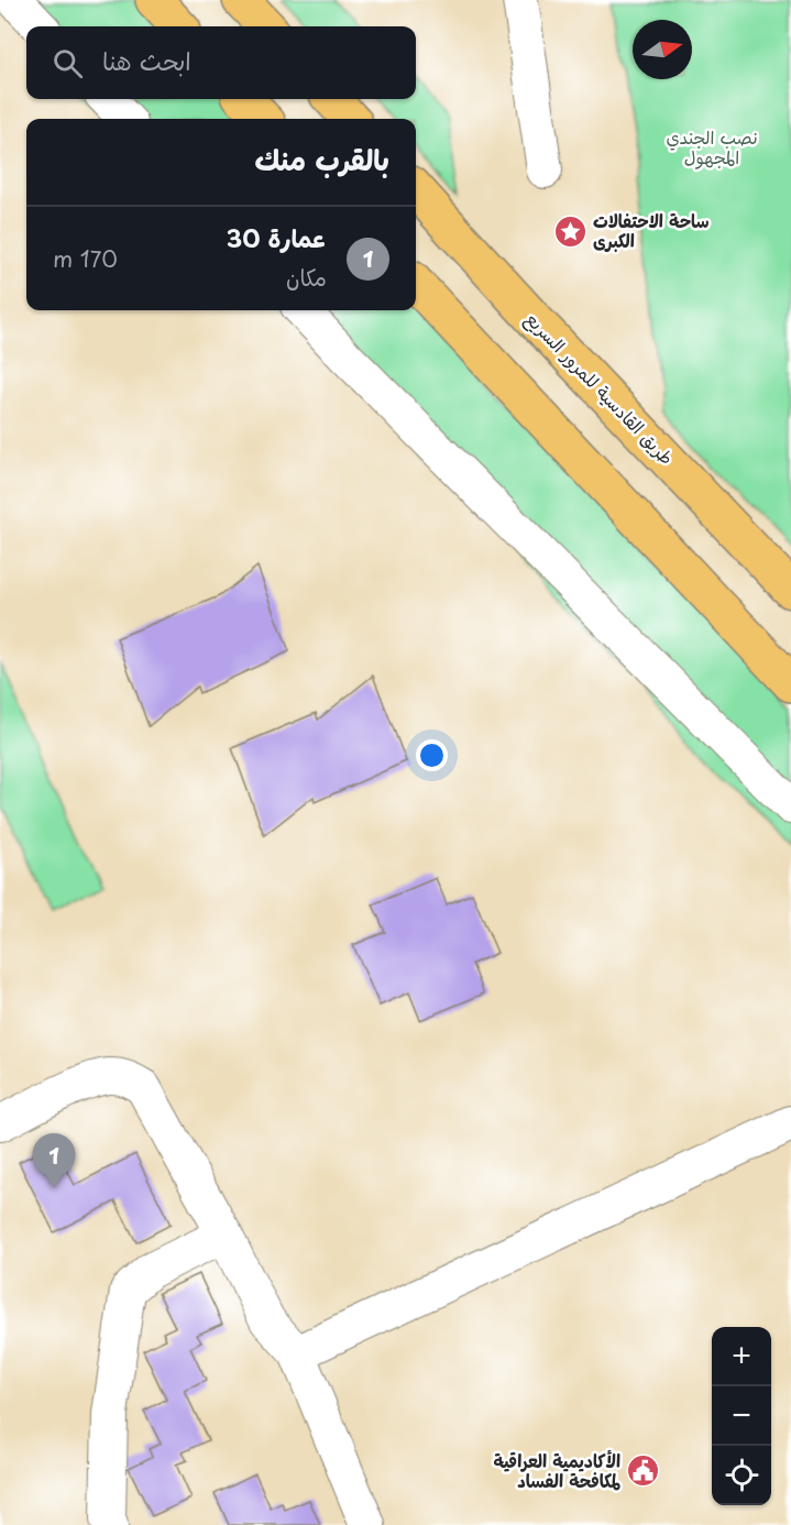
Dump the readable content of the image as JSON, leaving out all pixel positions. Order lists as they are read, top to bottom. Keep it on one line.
{"streets":{"highway":["طريق القادسية للمرور السريع"]},"parks":["نصب الجندي المجهول"],"places":{"place":["ساحة الاحتفالات الكبرى"],"public building":["الأكاديمية العراقية لمكافحة الفساد"]},"north":"right","page":{"search":"ابحث هنا","heading":"بالقرب منك","list":[{"mark":"1","name":"عمارة 30","note":"مكان","value":"170 m"}],"pins":"1","map_buttons":["+","−"]}}
